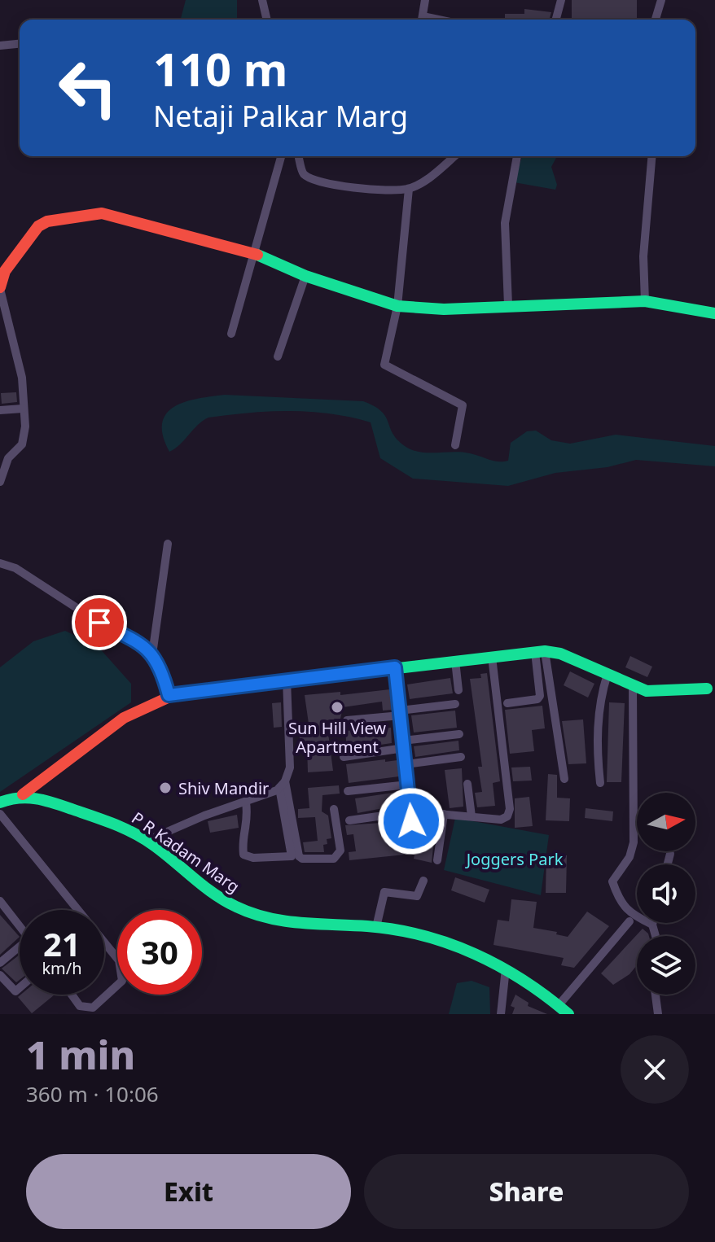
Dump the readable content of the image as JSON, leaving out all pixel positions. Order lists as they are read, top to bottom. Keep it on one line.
{"streets":{"street":["P R Kadam Marg"]},"parks":["Joggers Park"],"places":["Sun Hill View Apartment","Shiv Mandir"],"north":"right","page":{"turn":["110 m","Netaji Palkar Marg"],"speed":"21 km/h","limit":"30","heading":["1 min","360 m · 10:06"],"buttons":["Exit","Share"]}}
